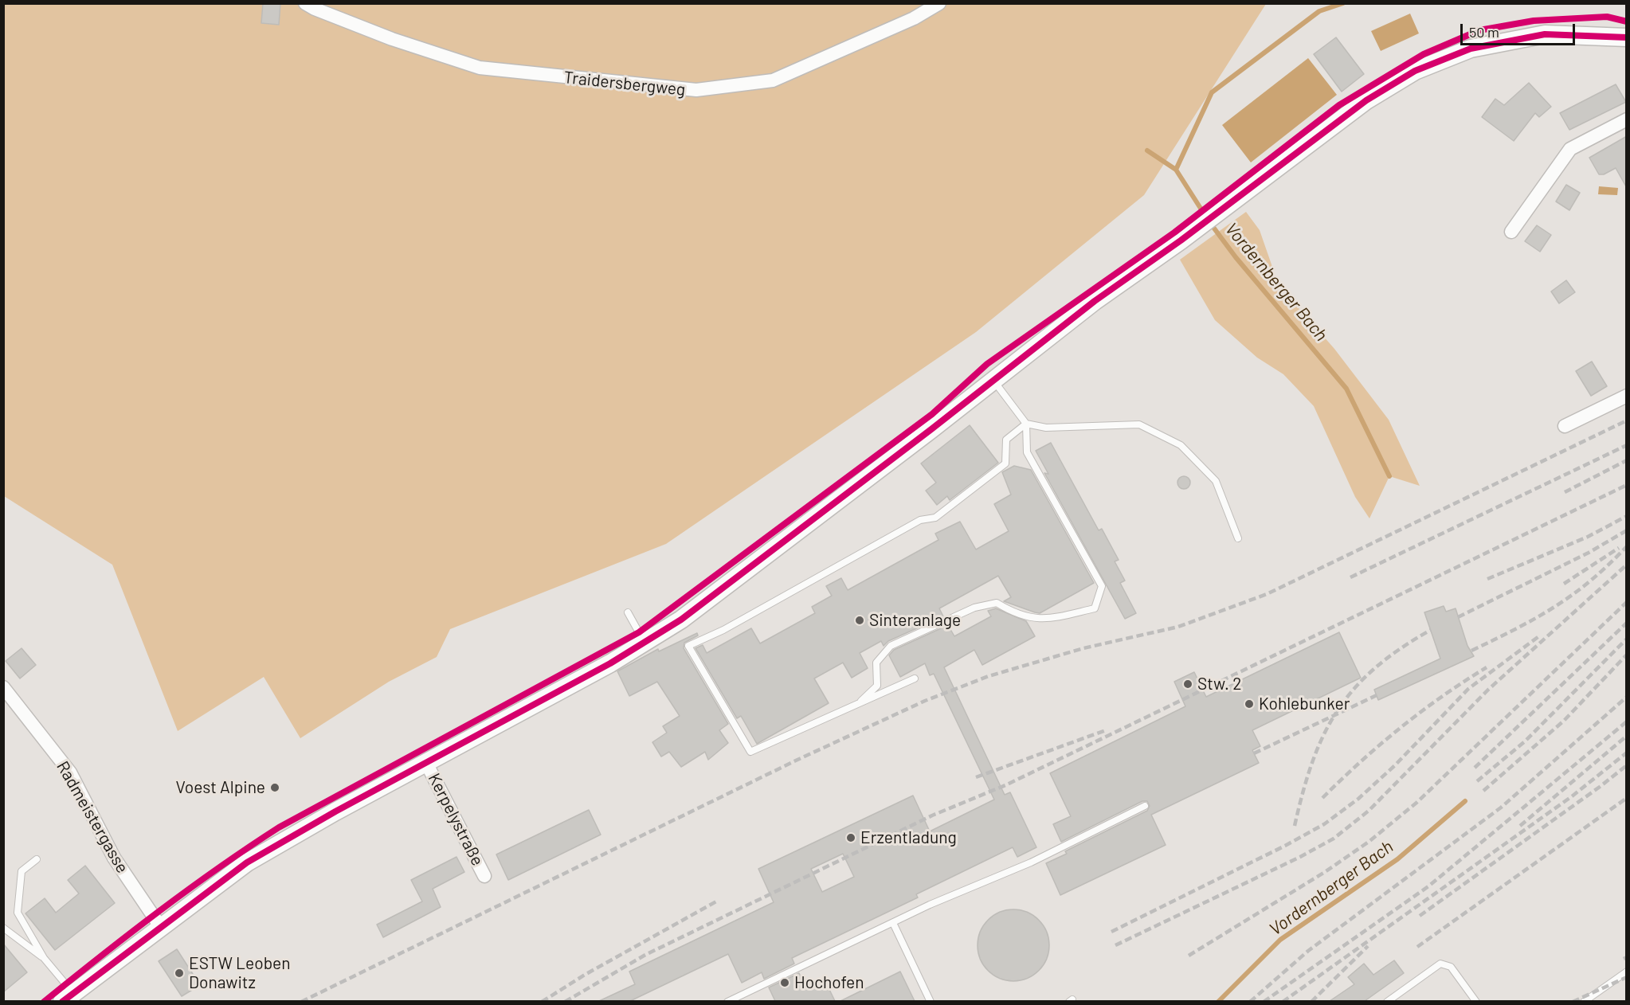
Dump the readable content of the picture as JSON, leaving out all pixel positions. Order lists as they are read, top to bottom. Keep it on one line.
{"streets":{"main road":["Kerpelystraße"],"street":["Traidersbergweg","Radmeistergasse"]},"crossings":[["Radmeistergasse","Kerpelystraße"]],"water":["Vordernberger Bach"],"places":["Sinteranlage","Stw. 2","Kohlebunker","Voest Alpine","Erzentladung","ESTW Leoben Donawitz","Hochofen"],"scale_bar":"50 m"}
